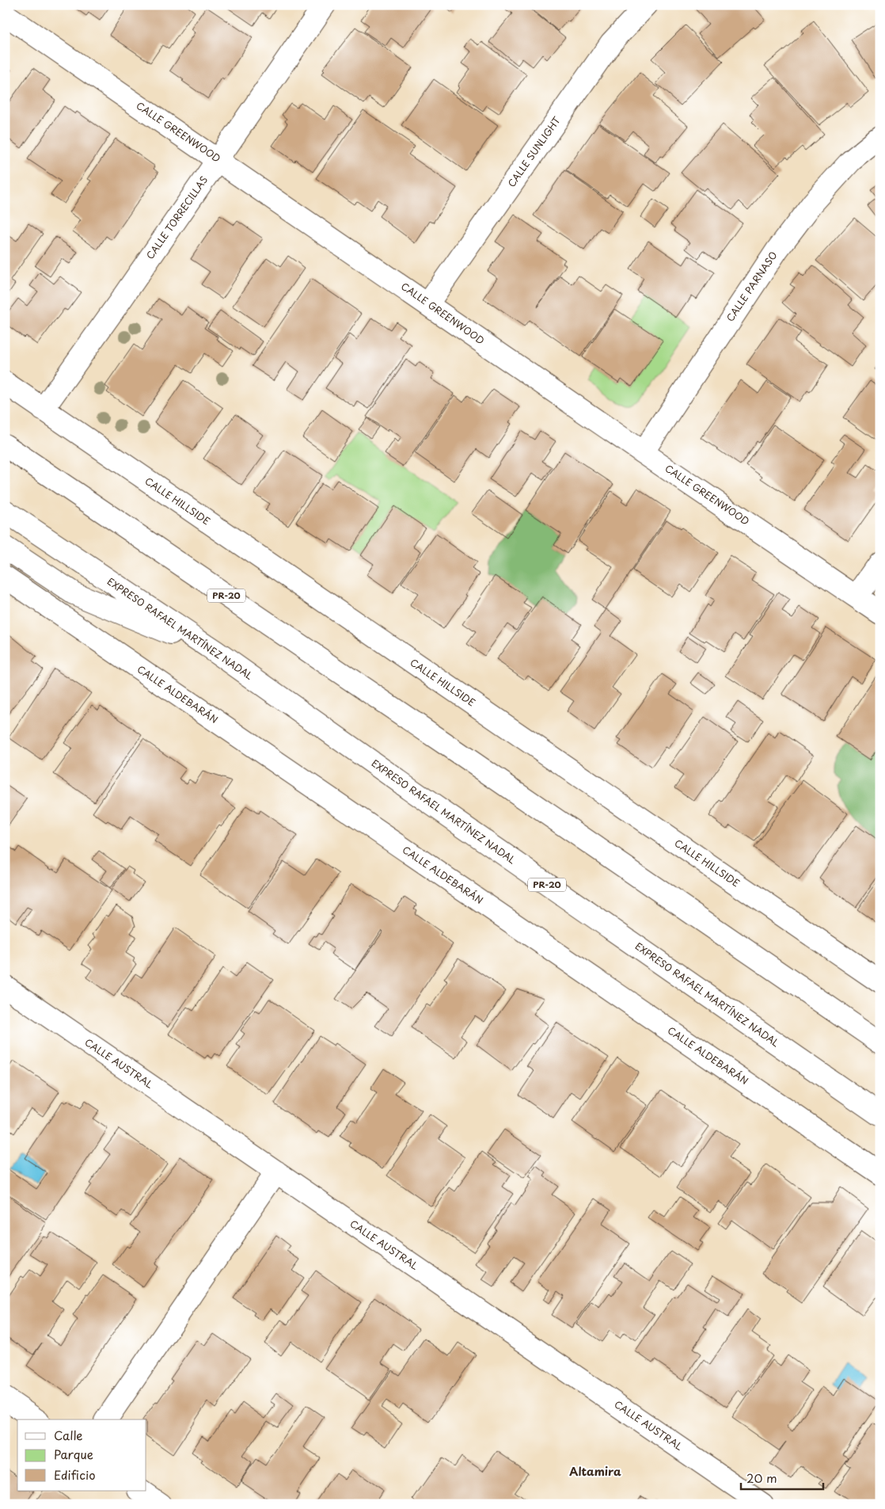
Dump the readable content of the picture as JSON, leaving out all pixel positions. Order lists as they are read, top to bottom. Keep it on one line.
{"streets":{"main road":["CALLE GREENWOOD","CALLE SUNLIGHT","CALLE TORRECILLAS","CALLE PARNASO","CALLE HILLSIDE","PR-20","EXPRESO RAFAEL MARTÍNEZ NADAL","CALLE ALDEBARÁN","CALLE AUSTRAL"]},"crossings":[["CALLE GREENWOOD","CALLE SUNLIGHT"],["CALLE GREENWOOD","CALLE TORRECILLAS"],["CALLE GREENWOOD","CALLE PARNASO"],["CALLE TORRECILLAS","CALLE HILLSIDE"]],"districts":["Altamira"],"legend":["Calle","Parque","Edificio"],"scale_bar":"20 m"}
